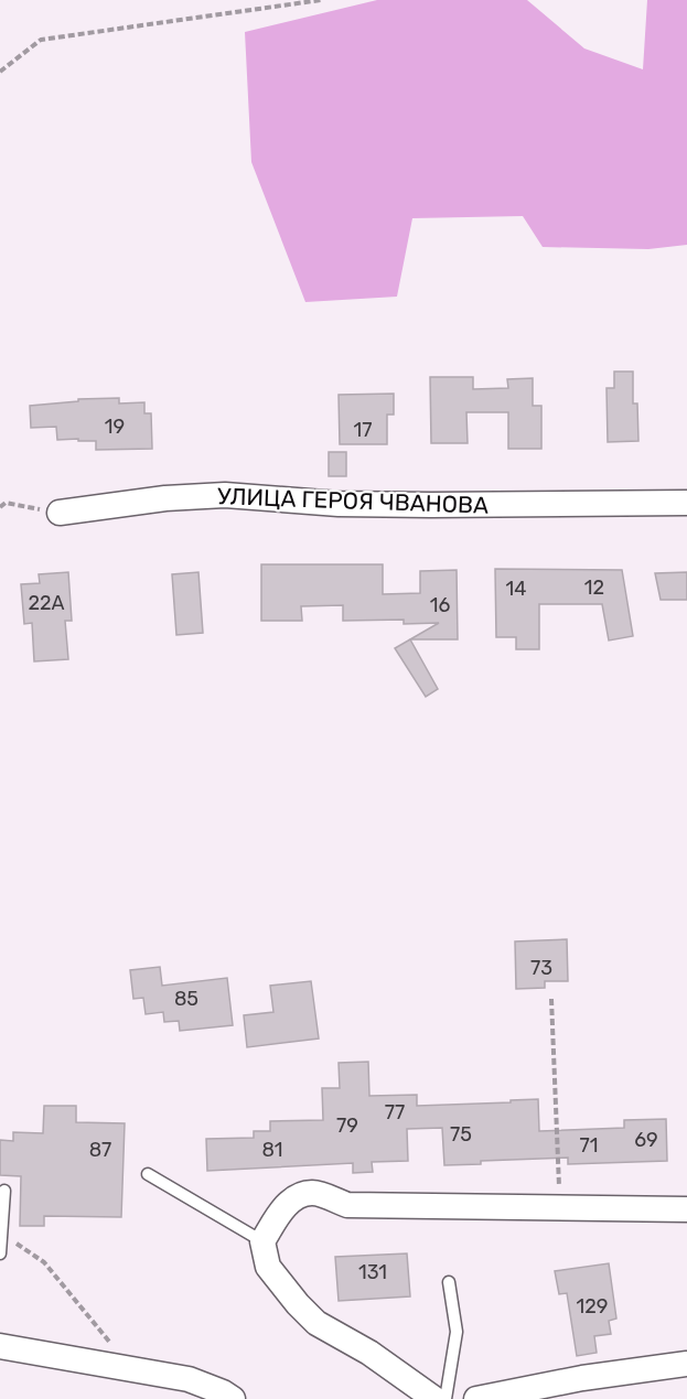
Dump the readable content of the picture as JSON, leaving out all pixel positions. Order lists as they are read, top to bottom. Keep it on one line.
{"streets":{"street":["УЛИЦА ГЕРОЯ ЧВАНОВА"]},"house_numbers":["19","17","12","14","22А","16","73","85","77","79","75","69","71","87","81","131","129"]}
